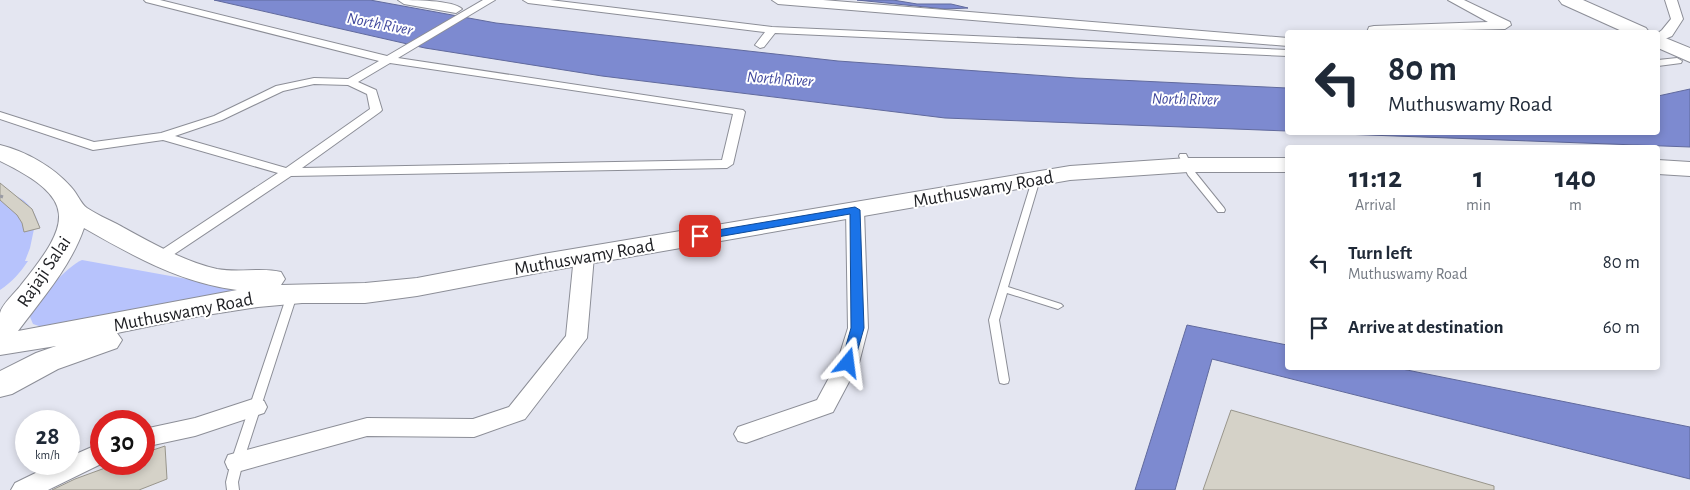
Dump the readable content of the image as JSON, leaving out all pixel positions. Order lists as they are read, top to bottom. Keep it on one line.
{"streets":{"main road":["Muthuswamy Road","Rajaji Salai"]},"crossings":[["Muthuswamy Road","Rajaji Salai"]],"water":["North River"],"page":{"turn":["80 m","Muthuswamy Road"],"eta":["11:12","Arrival","1","min","140","m"],"list":[{"name":"Turn left","note":"Muthuswamy Road","value":"80 m"},{"name":"Arrive at destination","value":"60 m"}],"speed":"28 km/h","limit":"30"}}
